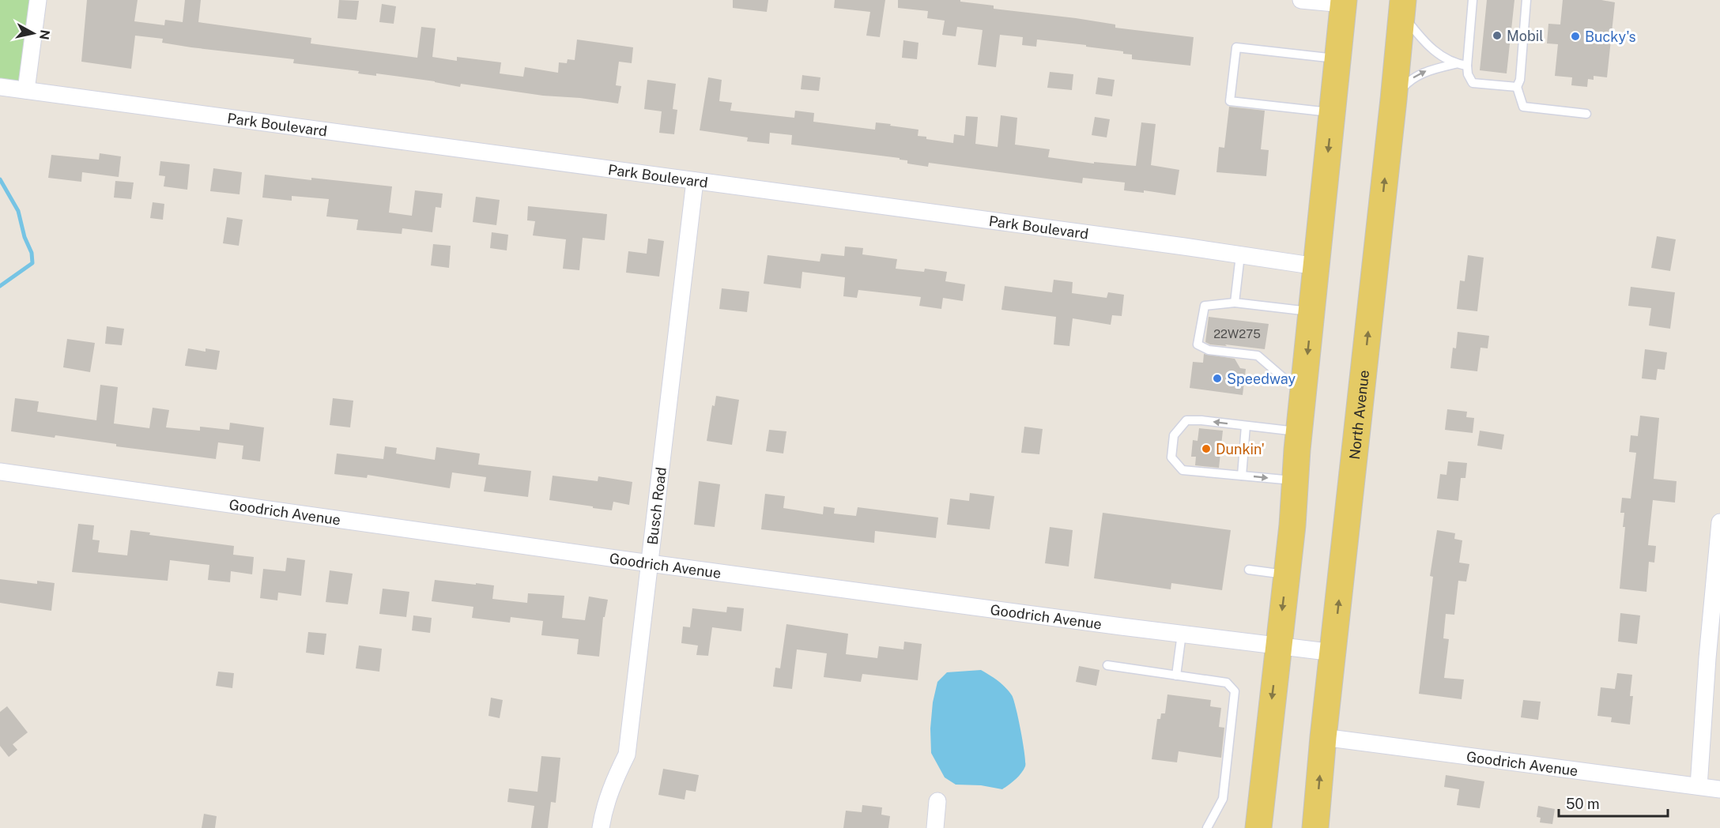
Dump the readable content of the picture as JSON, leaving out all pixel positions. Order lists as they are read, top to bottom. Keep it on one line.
{"streets":{"main road":["North Avenue"],"street":["Park Boulevard","Busch Road","Goodrich Avenue"]},"crossings":[["Park Boulevard","Busch Road"],["North Avenue","Goodrich Avenue"],["Busch Road","Goodrich Avenue"]],"places":["Mobil","Bucky's","Speedway","Dunkin'"],"house_numbers":["22W275"],"scale_bar":"50 m","north":"right"}
